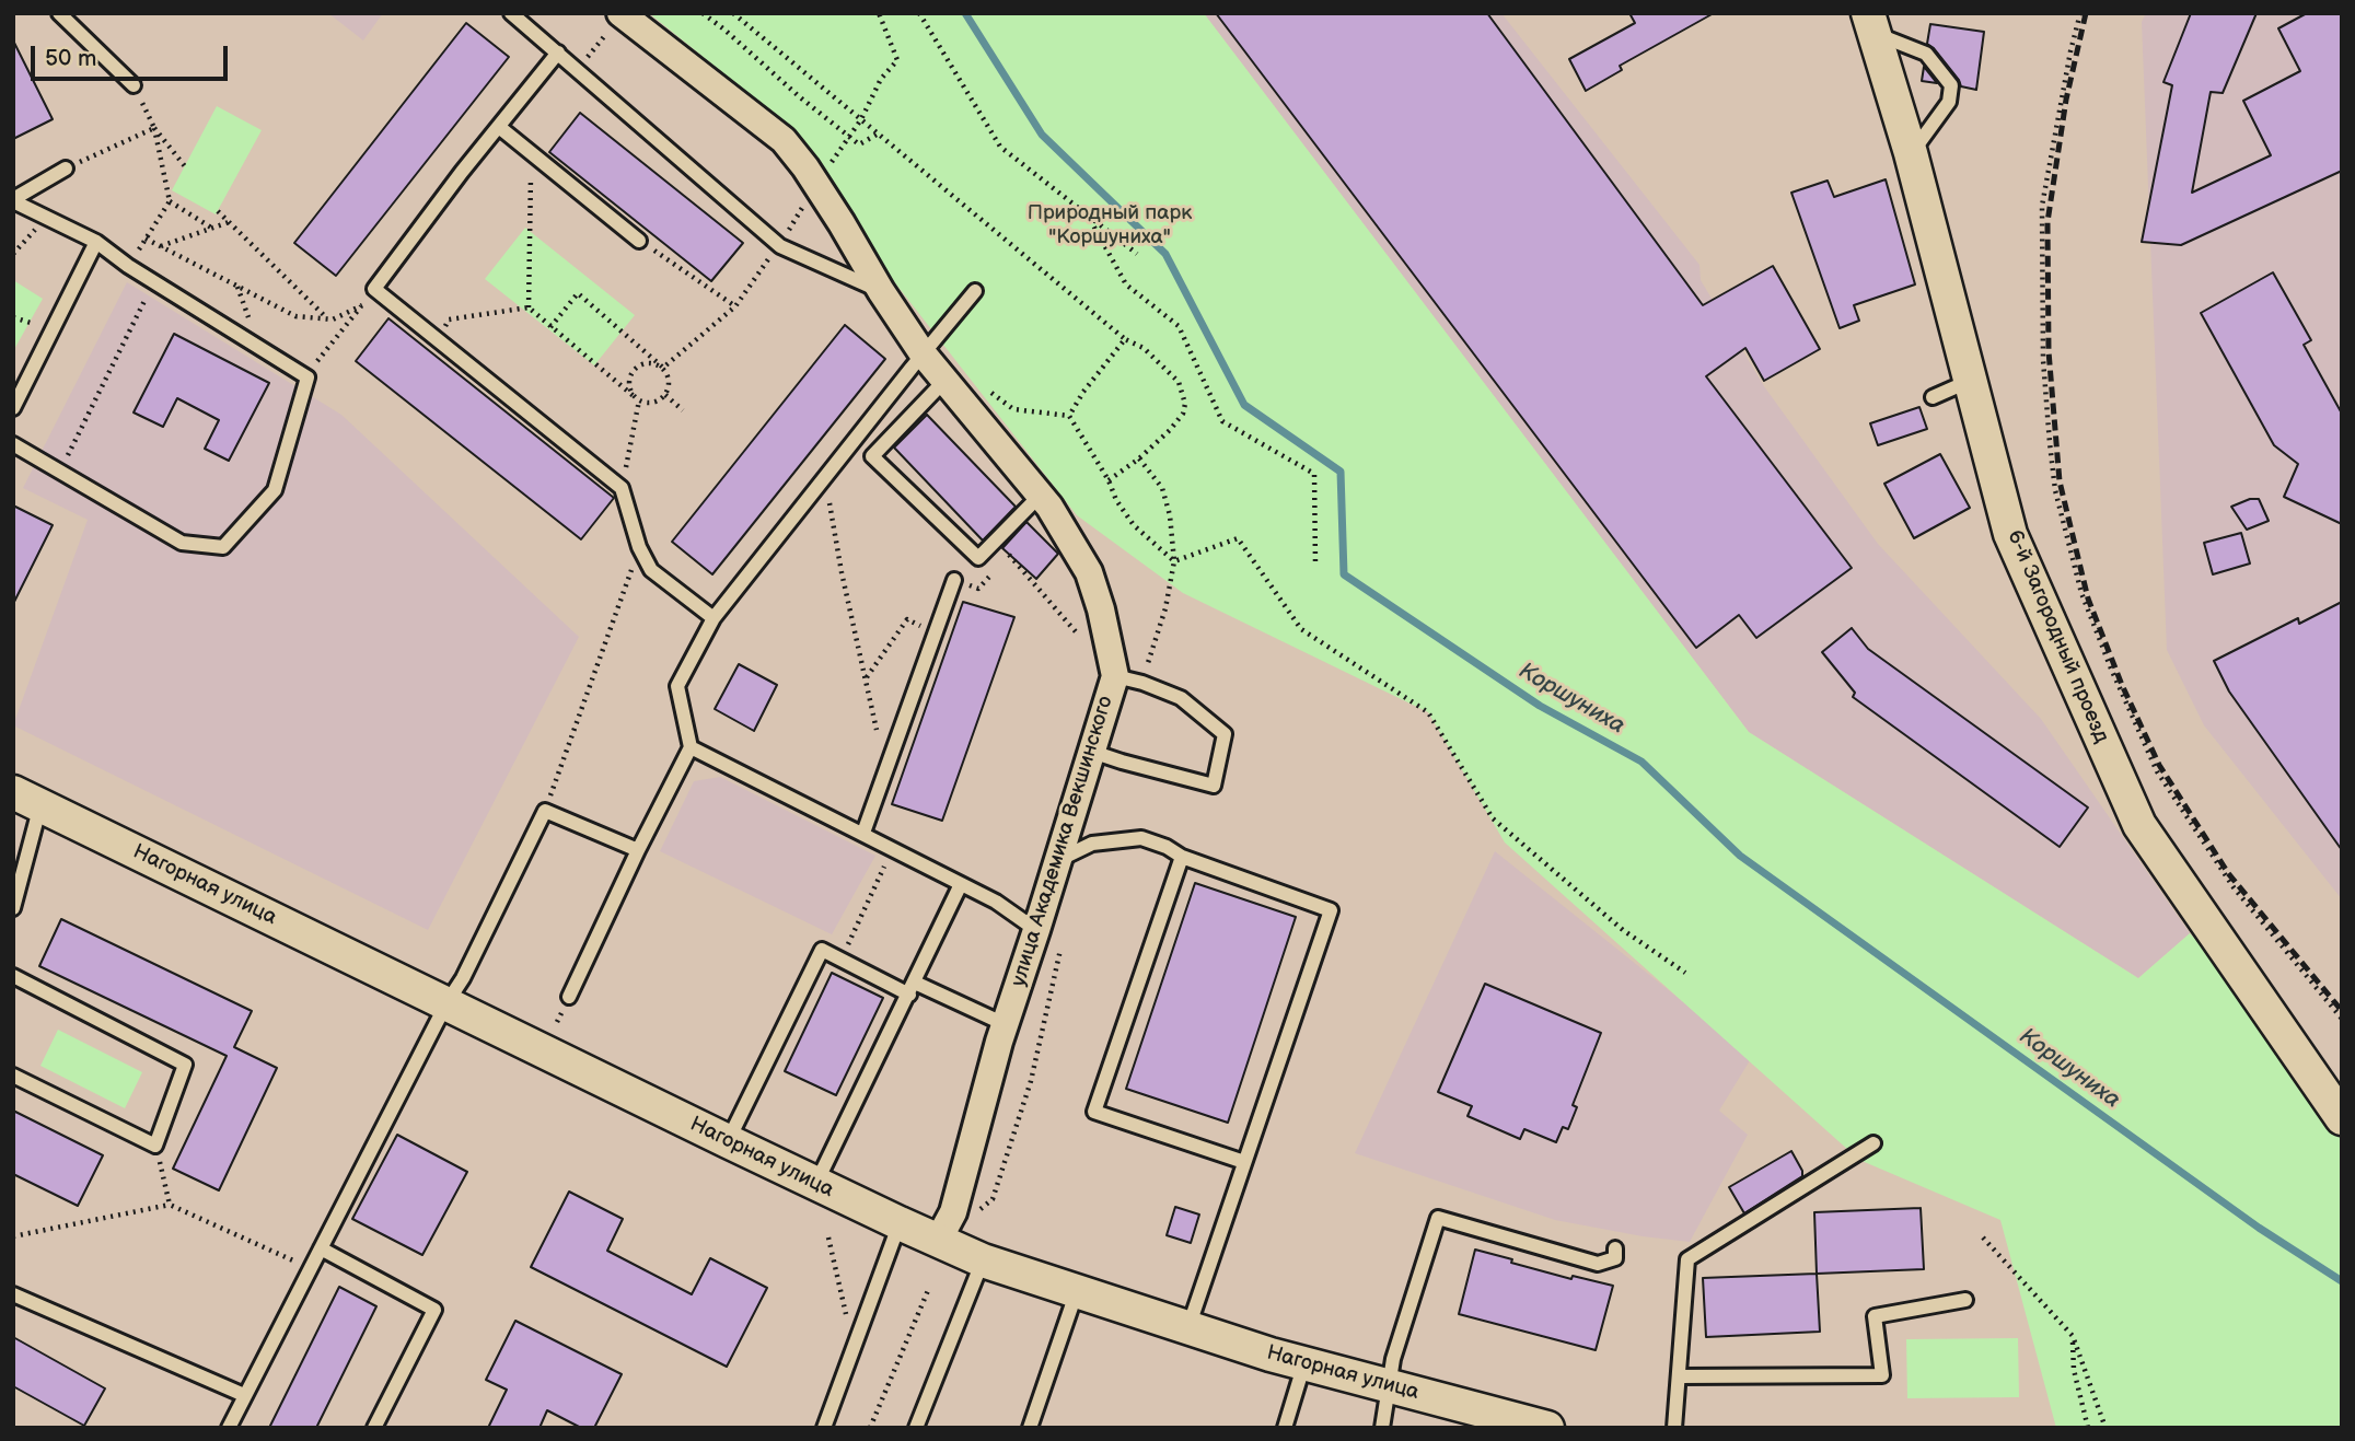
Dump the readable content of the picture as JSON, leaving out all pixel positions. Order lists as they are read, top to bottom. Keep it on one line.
{"streets":{"street":["6-й Загородный проезд","улица Академика Векшинского","Нагорная улица"]},"crossings":[["улица Академика Векшинского","Нагорная улица"]],"water":["Коршуниха"],"parks":["Природный парк \"Коршуниха\""],"scale_bar":"50 m"}
